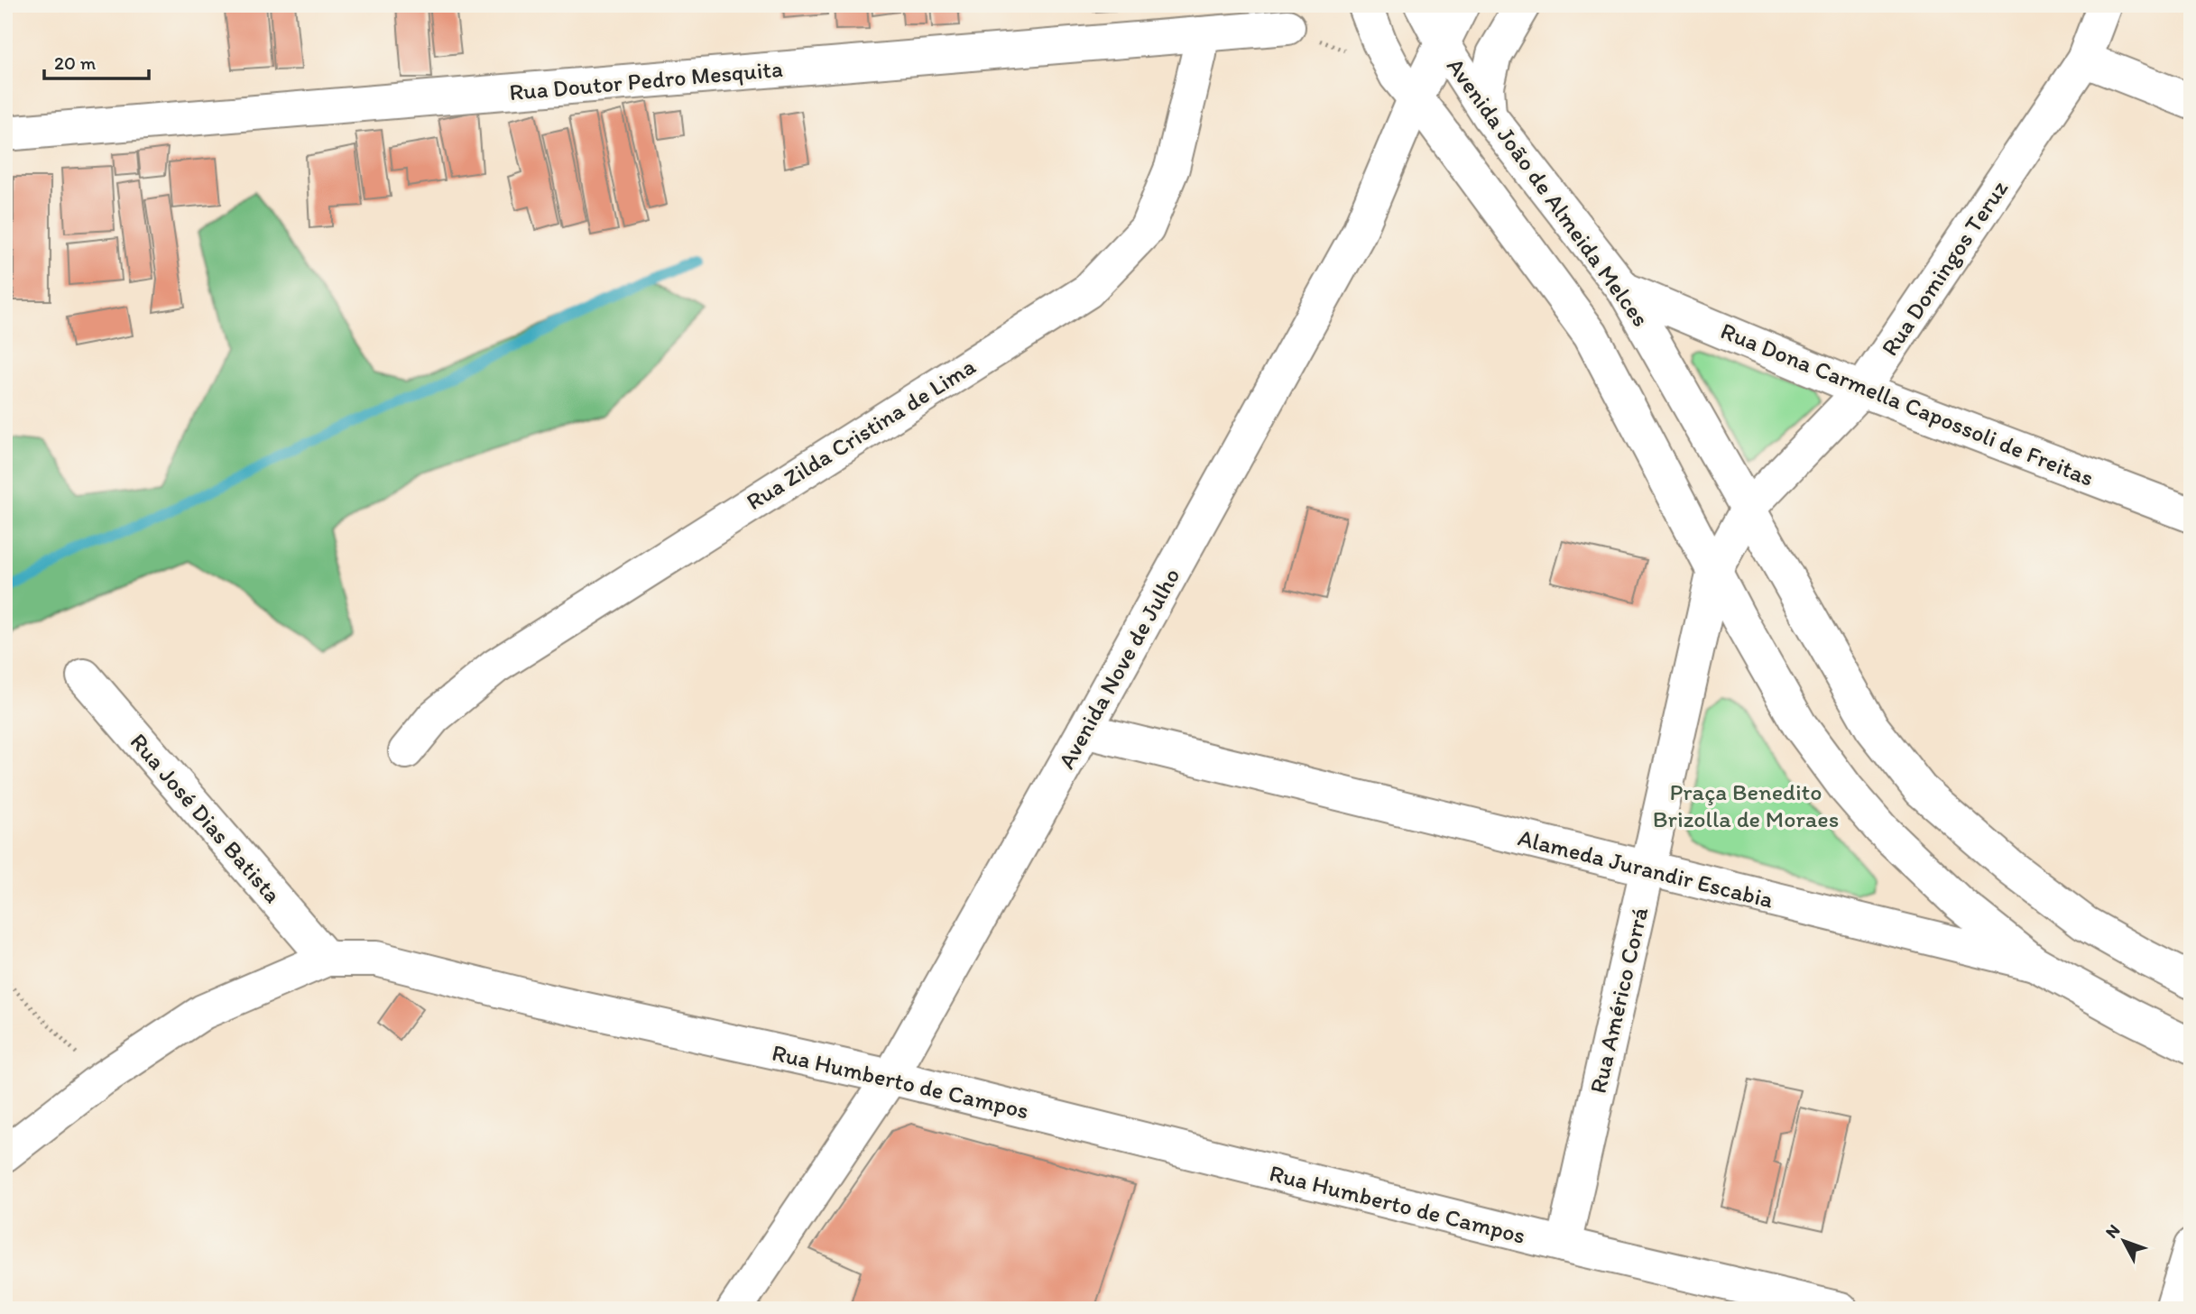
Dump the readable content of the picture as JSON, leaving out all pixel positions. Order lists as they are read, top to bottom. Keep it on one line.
{"streets":{"street":["Rua Doutor Pedro Mesquita","Avenida João de Almeida Melces","Rua Domingos Teruz","Rua Dona Carmella Capossoli de Freitas","Rua Zilda Cristina de Lima","Avenida Nove de Julho","Rua José Dias Batista","Alameda Jurandir Escabia","Rua Américo Corrá","Rua Humberto de Campos"]},"crossings":[["Rua Doutor Pedro Mesquita","Rua Zilda Cristina de Lima"],["Avenida João de Almeida Melces","Rua Domingos Teruz"],["Avenida João de Almeida Melces","Rua Dona Carmella Capossoli de Freitas"],["Avenida João de Almeida Melces","Avenida Nove de Julho"],["Avenida João de Almeida Melces","Alameda Jurandir Escabia"],["Avenida João de Almeida Melces","Rua Américo Corrá"],["Rua Domingos Teruz","Rua Dona Carmella Capossoli de Freitas"],["Avenida Nove de Julho","Alameda Jurandir Escabia"],["Avenida Nove de Julho","Rua Humberto de Campos"],["Rua José Dias Batista","Rua Humberto de Campos"],["Alameda Jurandir Escabia","Rua Américo Corrá"],["Rua Américo Corrá","Rua Humberto de Campos"]],"parks":["Praça Benedito Brizolla de Moraes"],"scale_bar":"20 m","north":"top left"}
